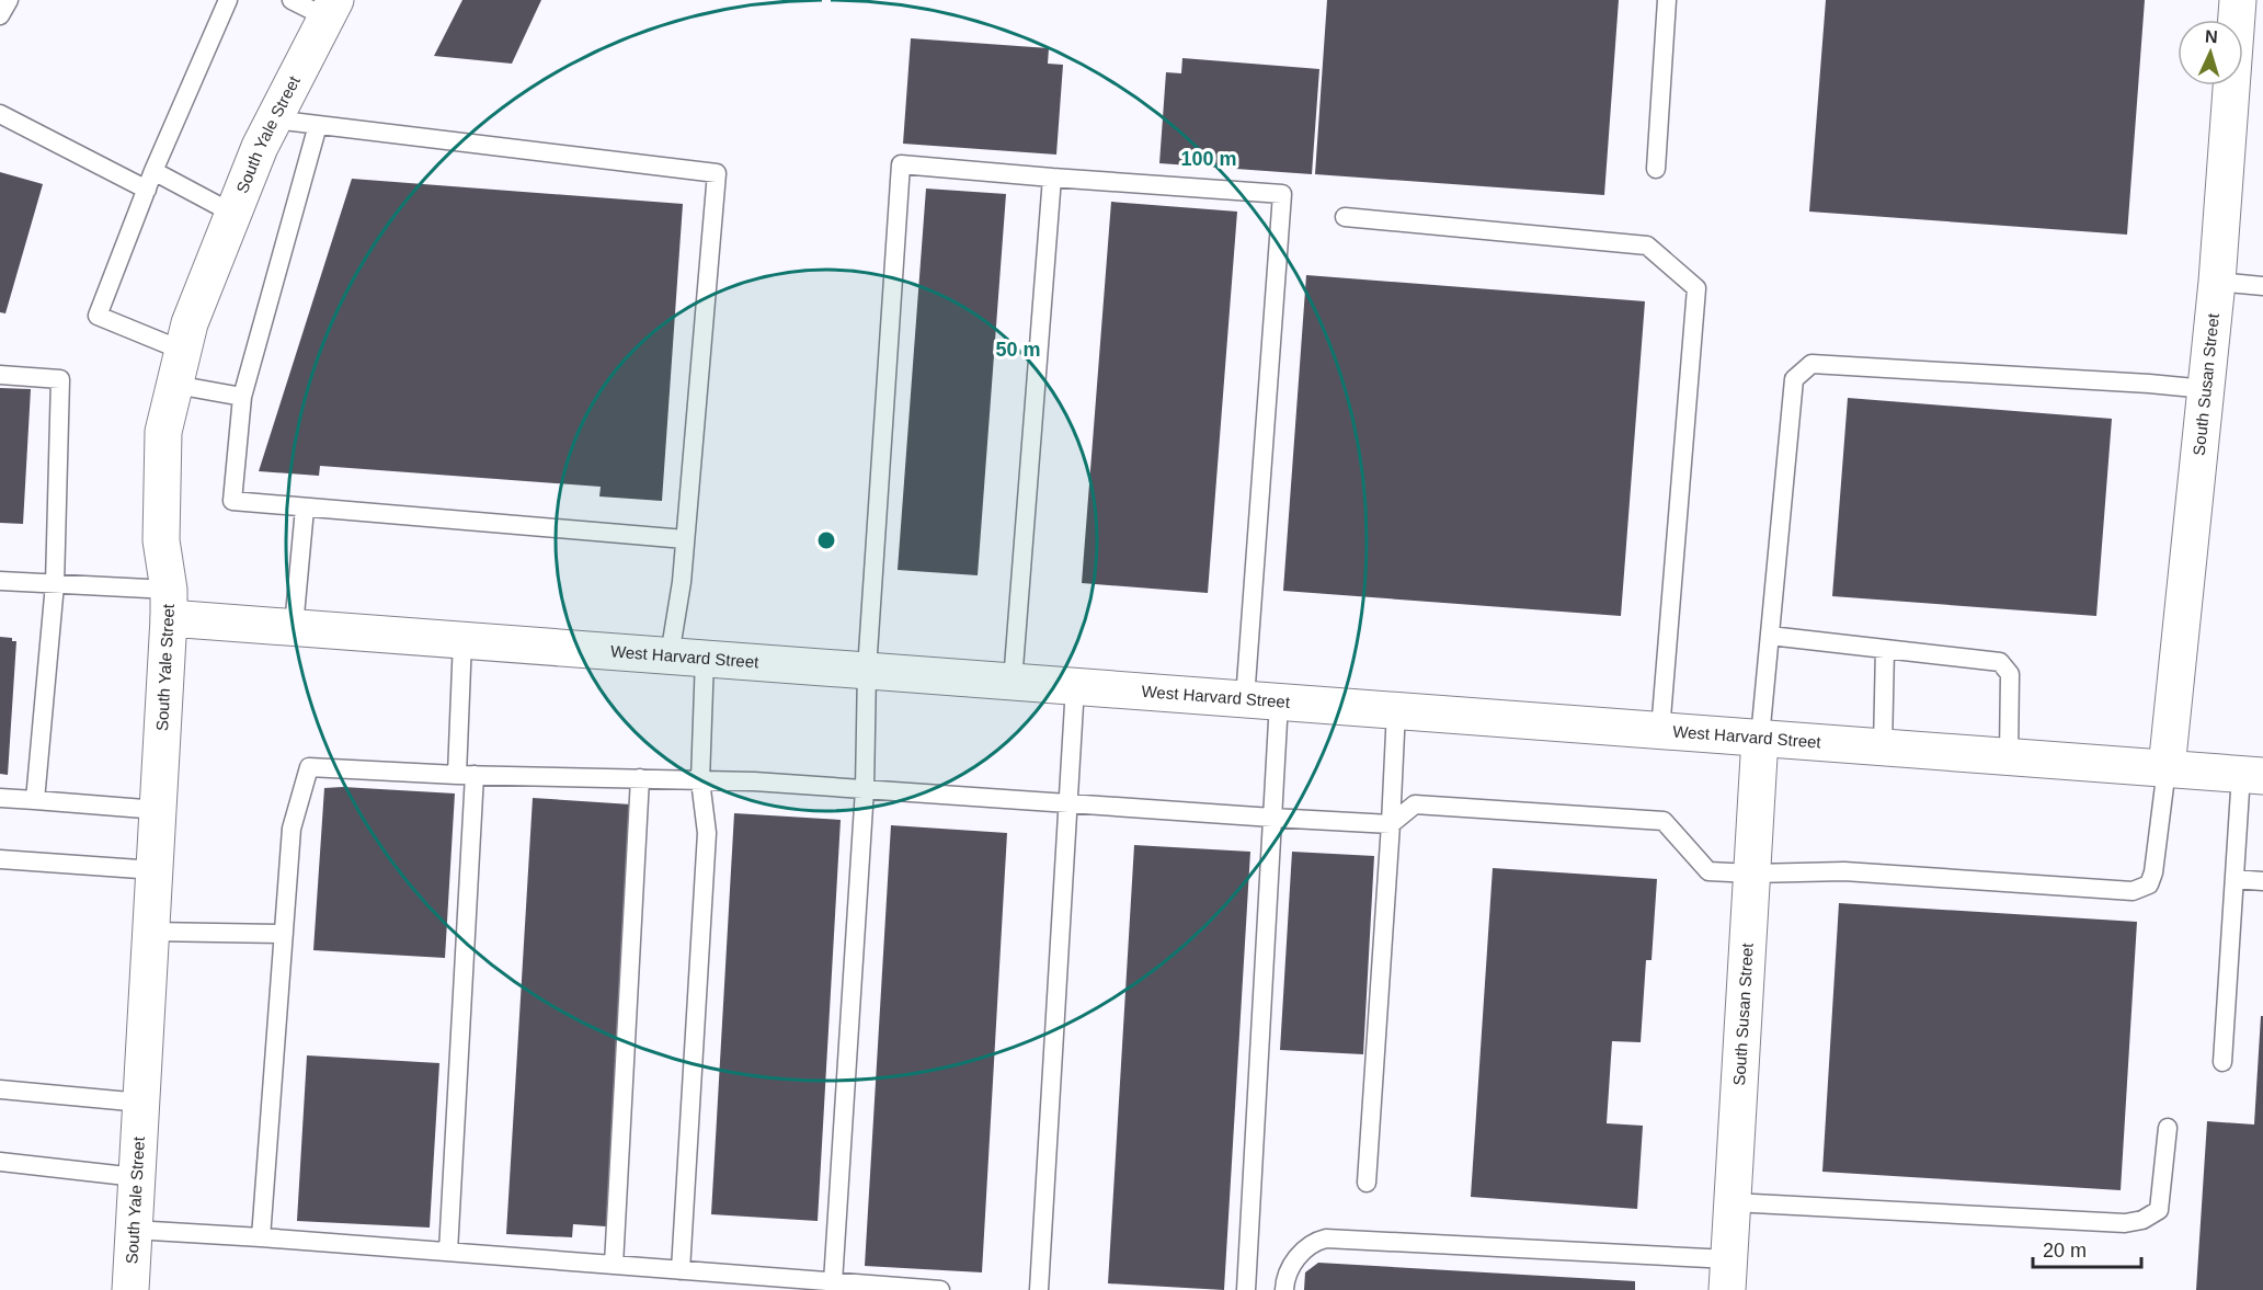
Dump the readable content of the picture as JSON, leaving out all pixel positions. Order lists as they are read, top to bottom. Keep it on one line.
{"streets":{"street":["South Yale Street","South Susan Street","West Harvard Street"]},"crossings":[["South Yale Street","West Harvard Street"],["South Susan Street","West Harvard Street"]],"scale_bar":"20 m","north":"top","rings":["100 m","50 m"]}
